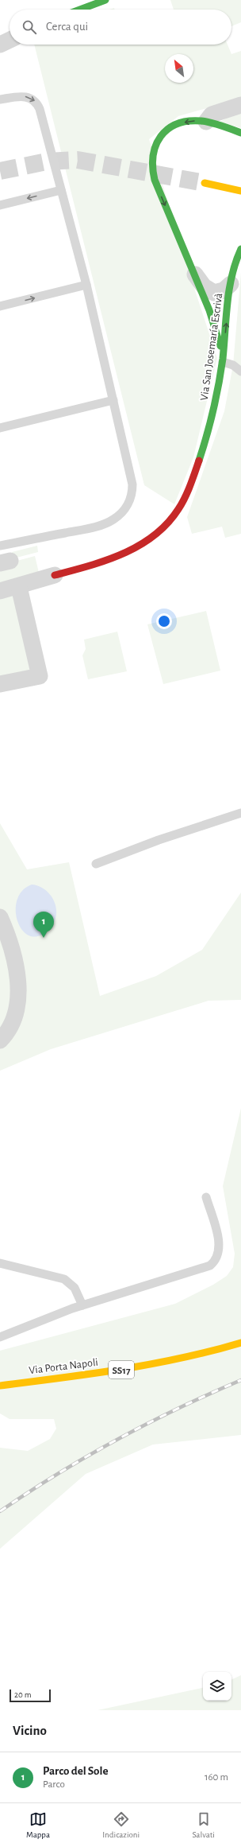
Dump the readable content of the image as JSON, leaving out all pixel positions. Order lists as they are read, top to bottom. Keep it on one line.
{"streets":{"street":["Via San Josemaría Escrivà","Via Porta Napoli","SS17"]},"scale_bar":"20 m","north":"top left","page":{"search":"Cerca qui","pins":"1","scale":"20 m","heading":"Vicino","list":[{"mark":"1","name":"Parco del Sole","note":"Parco","value":"160 m"}],"nav":["Mappa","Indicazioni","Salvati"]}}
